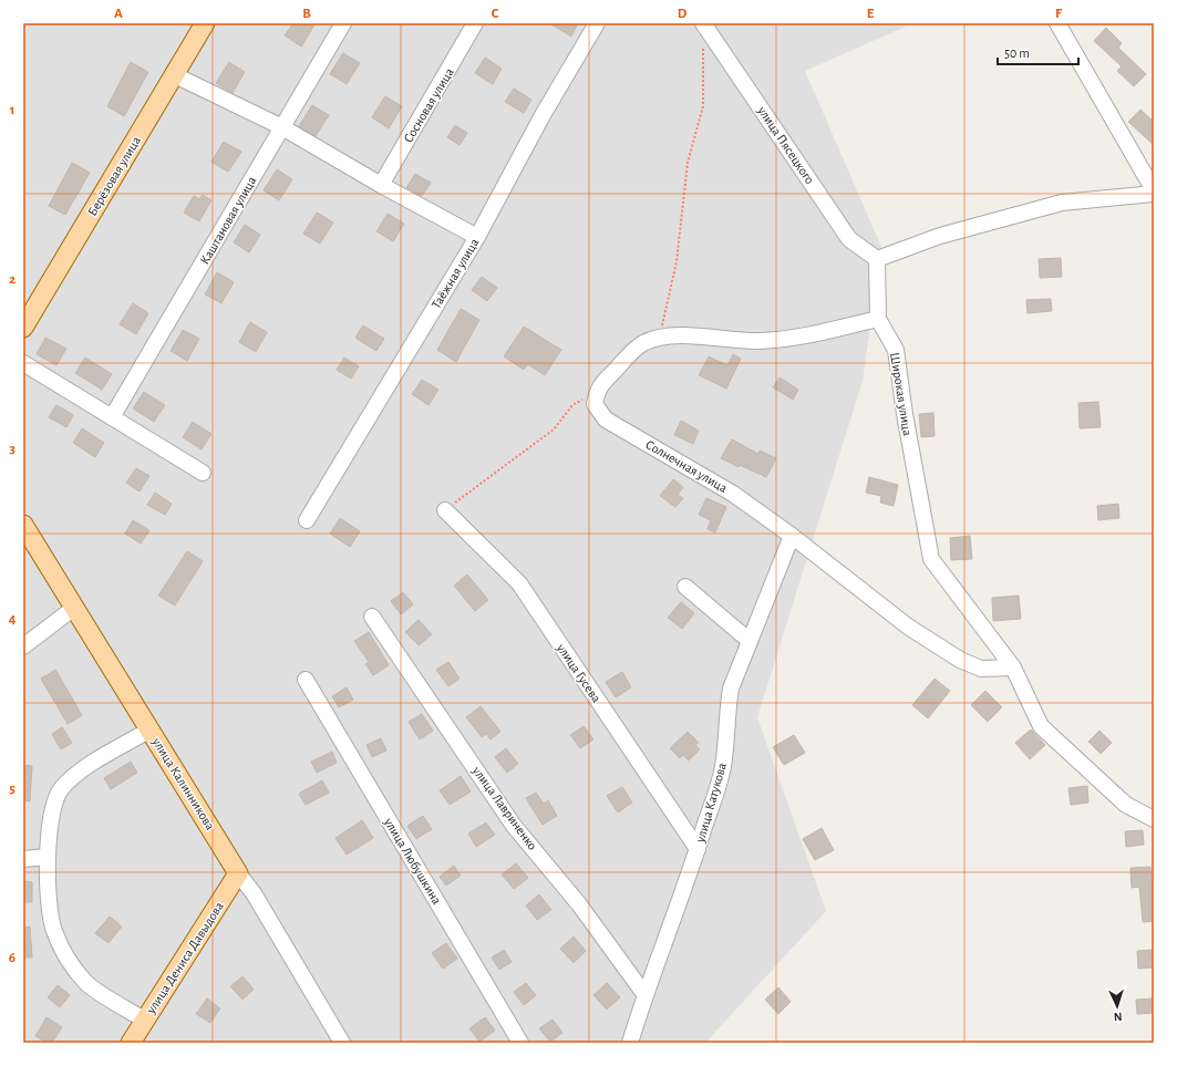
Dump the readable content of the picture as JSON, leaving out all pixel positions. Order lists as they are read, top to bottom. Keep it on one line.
{"streets":{"main road":["Берёзовая улица","улица Калинникова","улица Дениса Давыдова"],"street":["Сосновая улица","улица Пясецкого","Каштановая улица","Таёжная улица","Широкая улица","Солнечная улица","улица Гусева","улица Катукова","улица Лавриненко","улица Любушкина"]},"crossings":[["Широкая улица","Солнечная улица"],["Солнечная улица","улица Катукова"],["улица Гусева","улица Катукова"],["улица Калинникова","улица Дениса Давыдова"],["улица Катукова","улица Лавриненко"]],"scale_bar":"50 m","north":"bottom","grid":{"columns":["A","B","C","D","E","F"],"rows":["1","2","3","4","5","6"]}}
